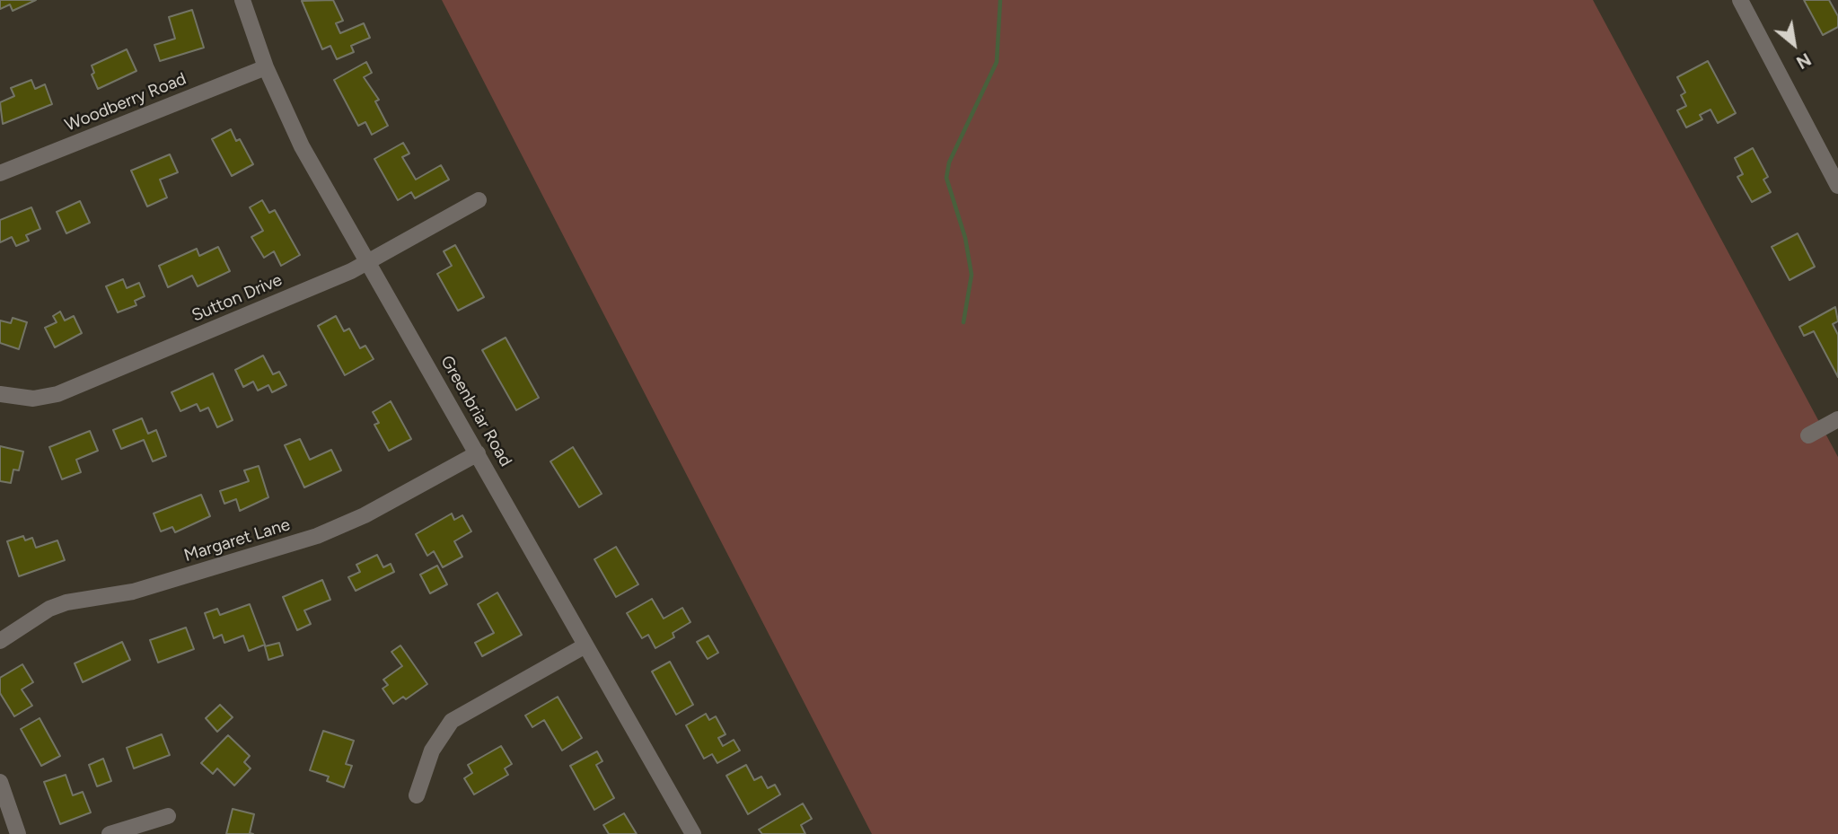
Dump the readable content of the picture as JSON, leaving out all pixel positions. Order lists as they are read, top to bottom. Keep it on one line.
{"streets":{"street":["Woodberry Road","Sutton Drive","Greenbriar Road","Margaret Lane"]},"crossings":[["Woodberry Road","Greenbriar Road"],["Sutton Drive","Greenbriar Road"],["Greenbriar Road","Margaret Lane"]],"north":"bottom right"}
